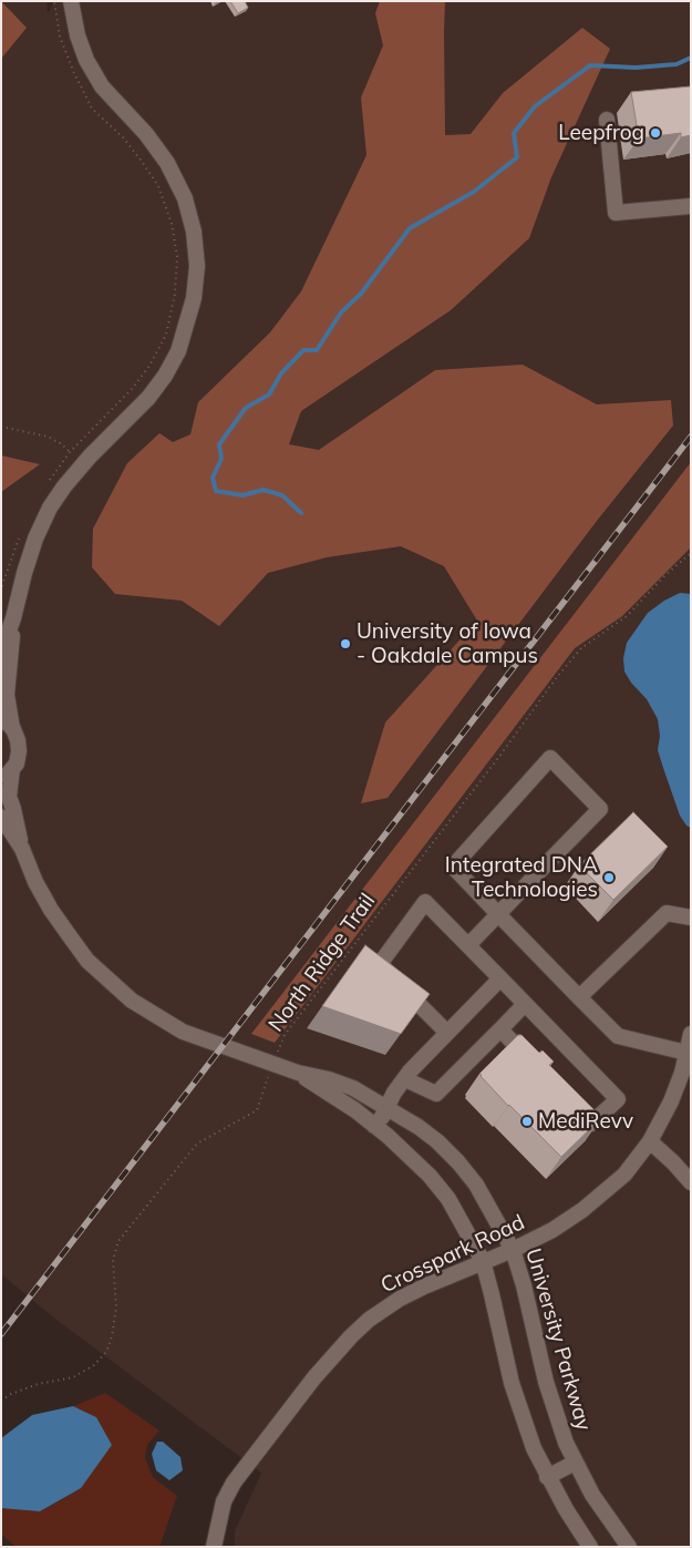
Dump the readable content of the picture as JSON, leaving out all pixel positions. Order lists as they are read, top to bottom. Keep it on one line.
{"streets":{"street":["Crosspark Road","University Parkway"],"path":["North Ridge Trail"]},"crossings":[["North Ridge Trail","University Parkway"],["Crosspark Road","University Parkway"]],"places":["Leepfrog","University of Iowa - Oakdale Campus","Integrated DNA Technologies","MediRevv"]}
